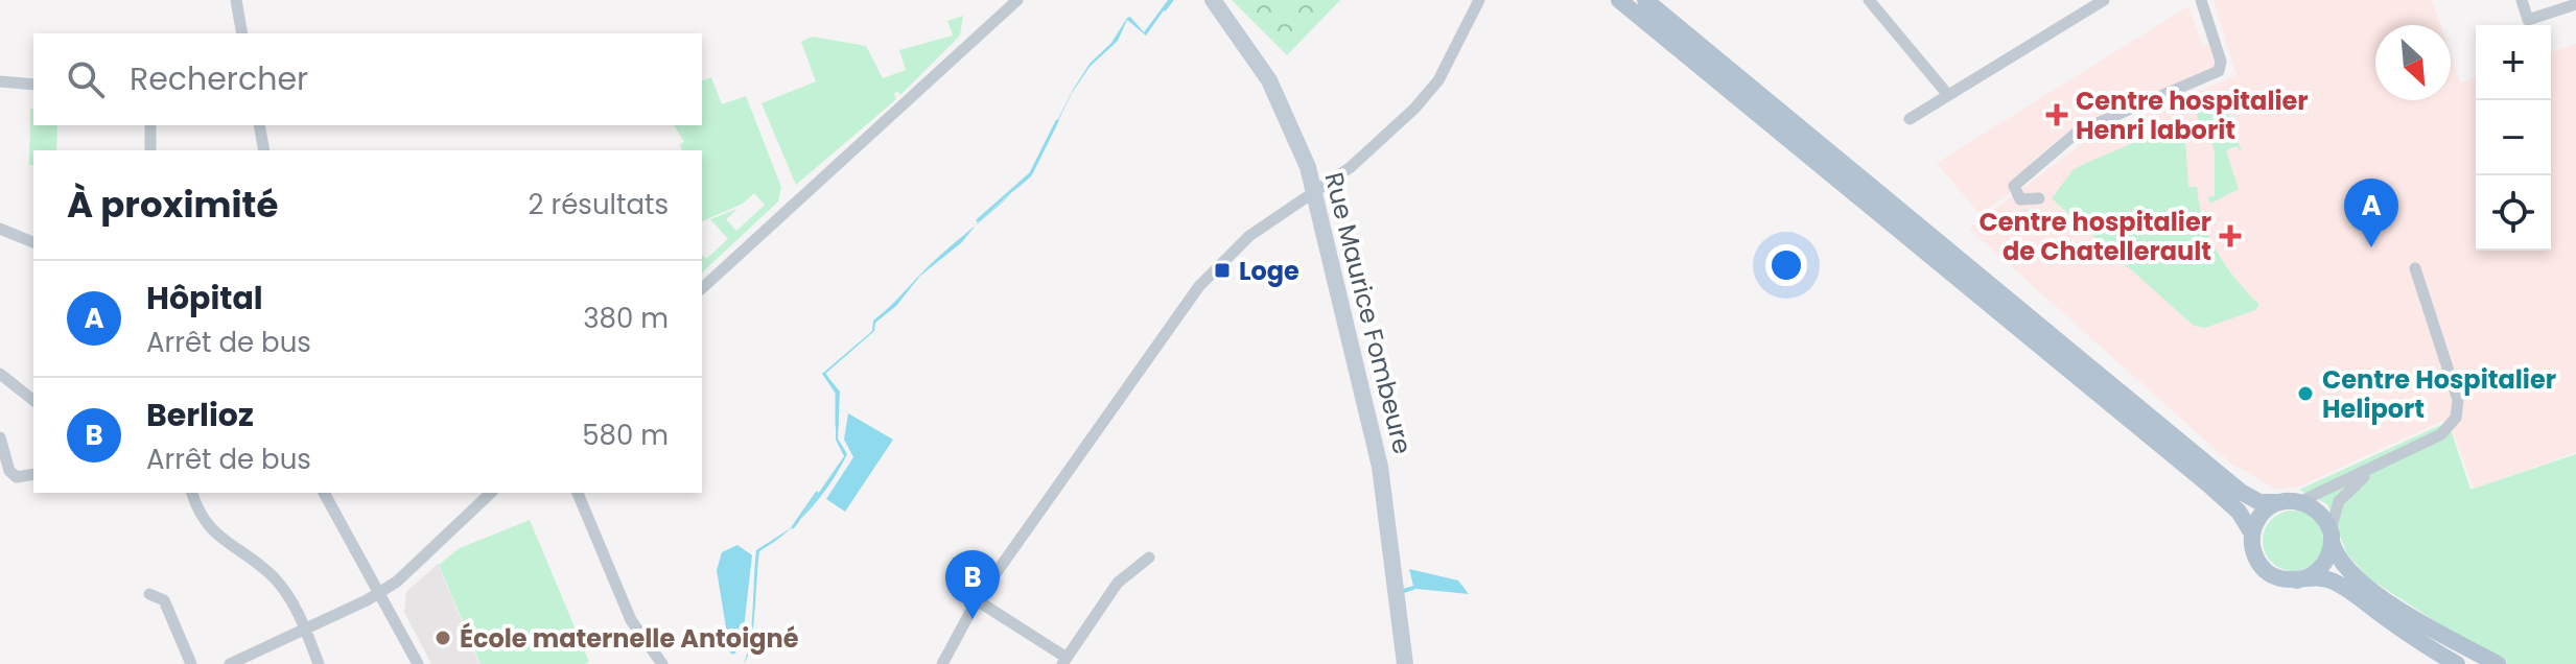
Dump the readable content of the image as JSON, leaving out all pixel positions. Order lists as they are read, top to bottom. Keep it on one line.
{"streets":{"street":["Rue Maurice Fombeure"]},"places":{"health":["Centre hospitalier Henri laborit","Centre hospitalier de Chatellerault"],"transit":["Loge"],"other":["Centre Hospitalier Heliport","École maternelle Antoigné"]},"north":"bottom right","page":{"map_buttons":["+","−"],"search":"Rechercher","heading":["À proximité","2 résultats"],"pins":["A","B"],"list":[{"mark":"A","name":"Hôpital","note":"Arrêt de bus","value":"380 m"},{"mark":"B","name":"Berlioz","note":"Arrêt de bus","value":"580 m"}]}}
